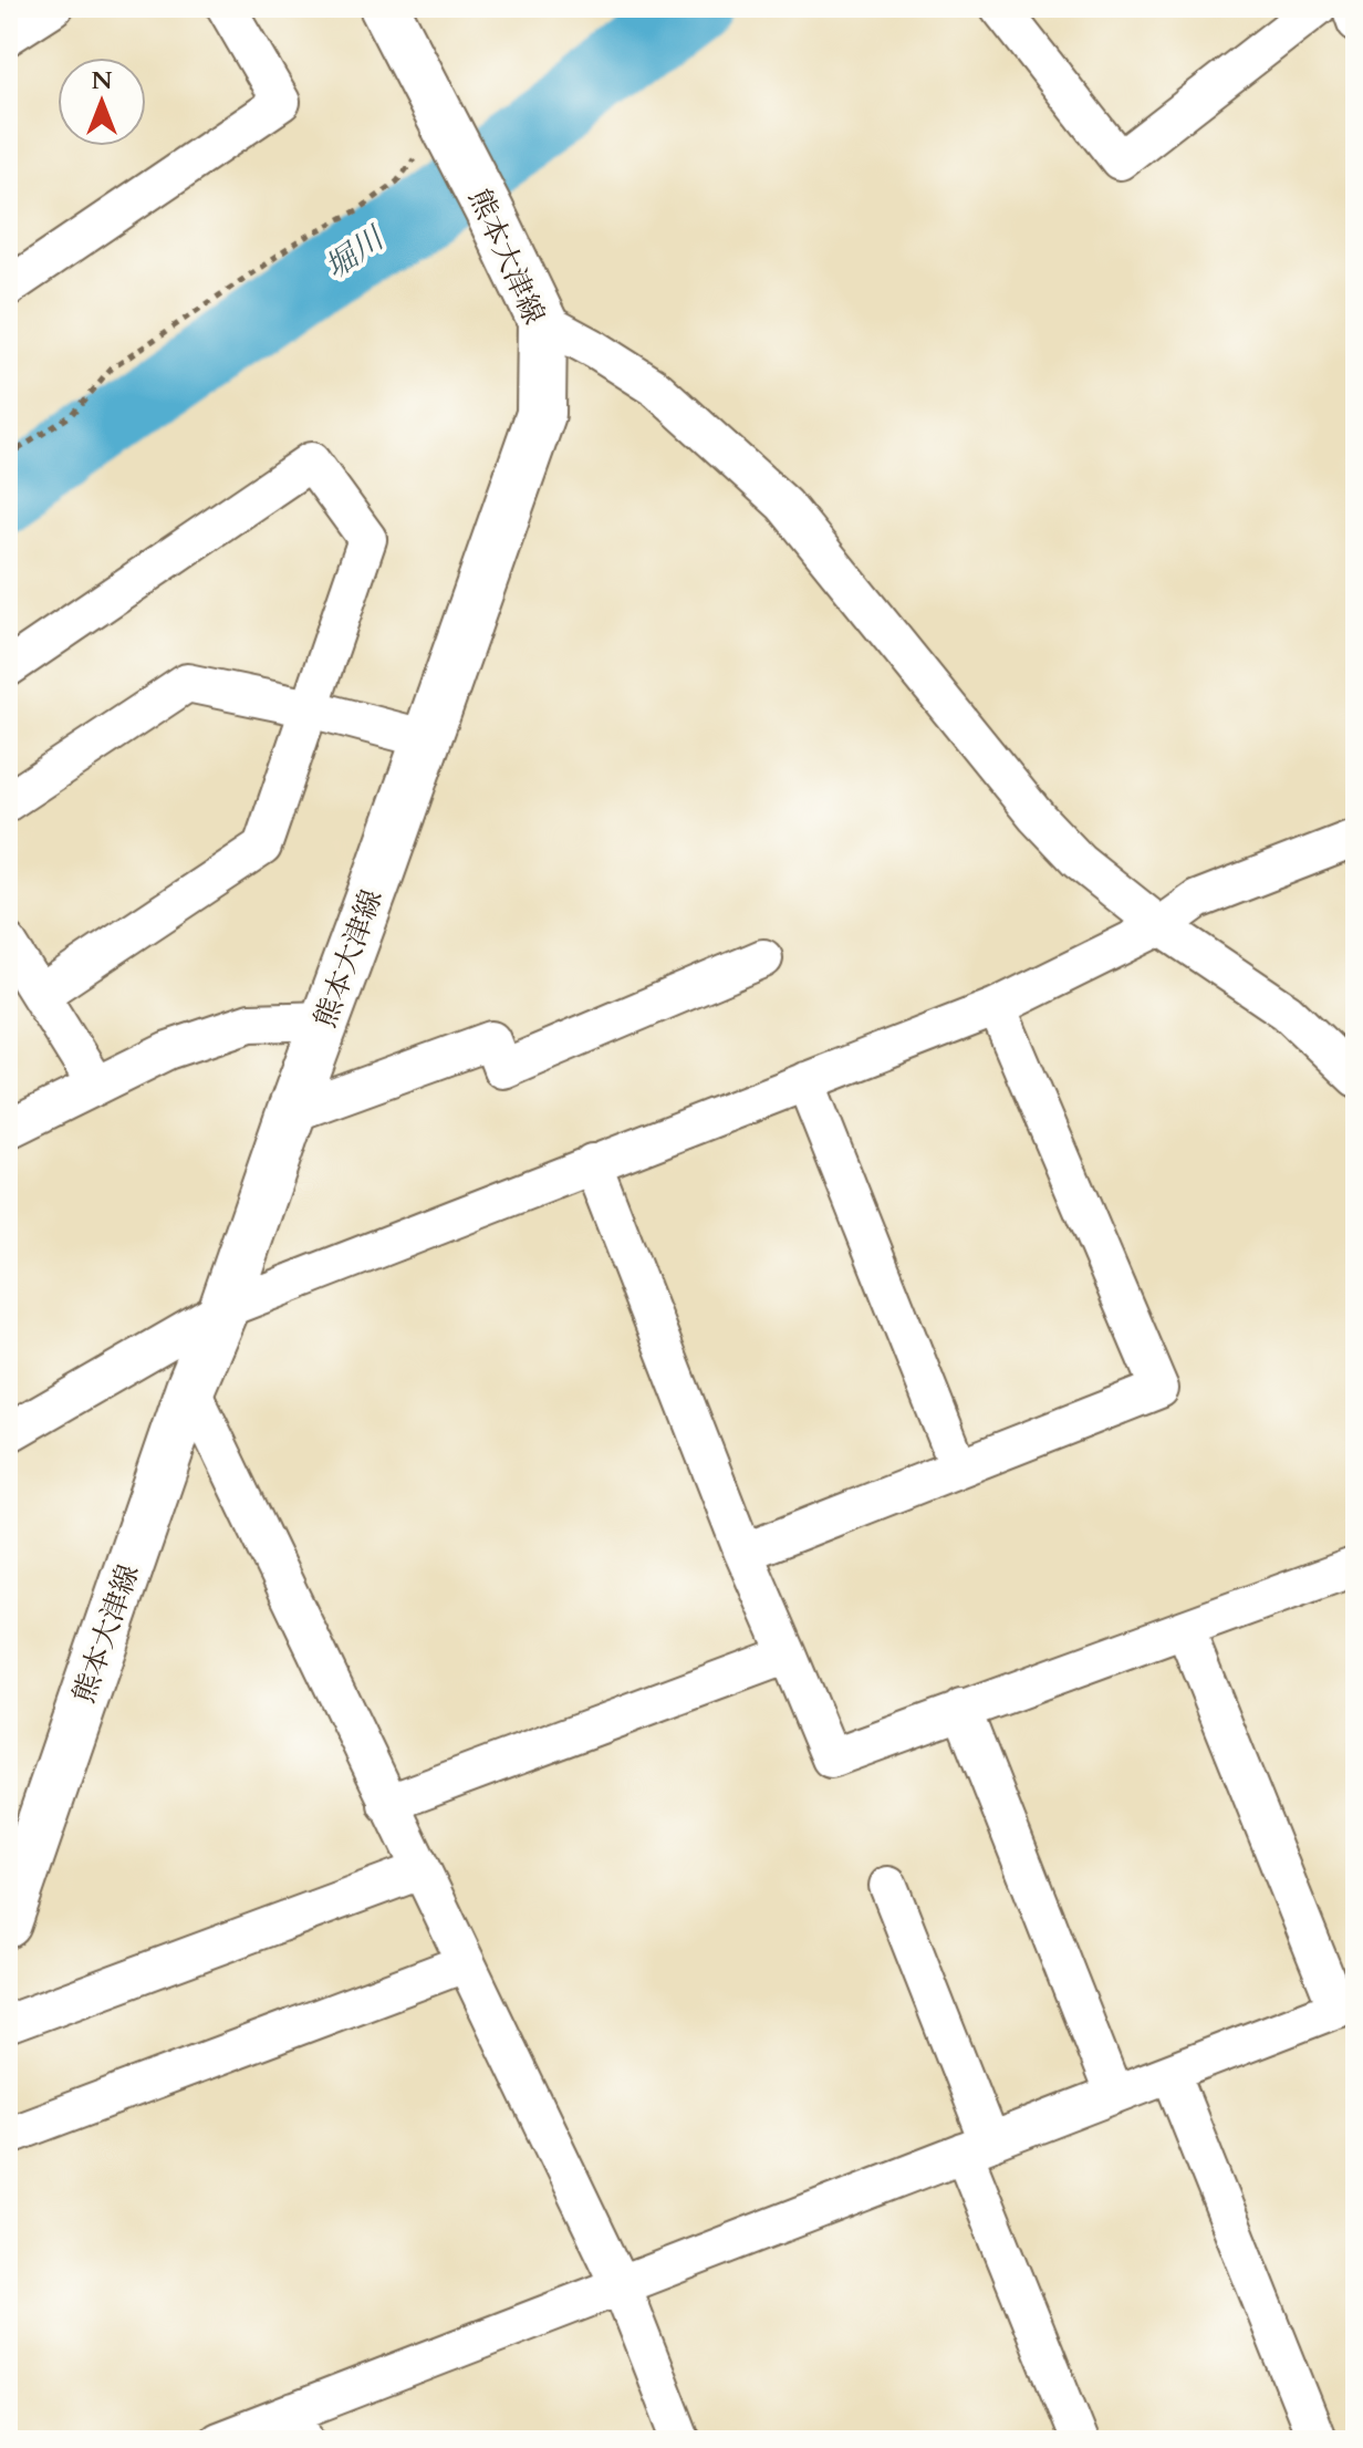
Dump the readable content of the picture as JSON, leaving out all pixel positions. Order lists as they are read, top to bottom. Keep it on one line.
{"streets":{"main road":["熊本大津線"]},"water":["堀川"],"north":"top"}
